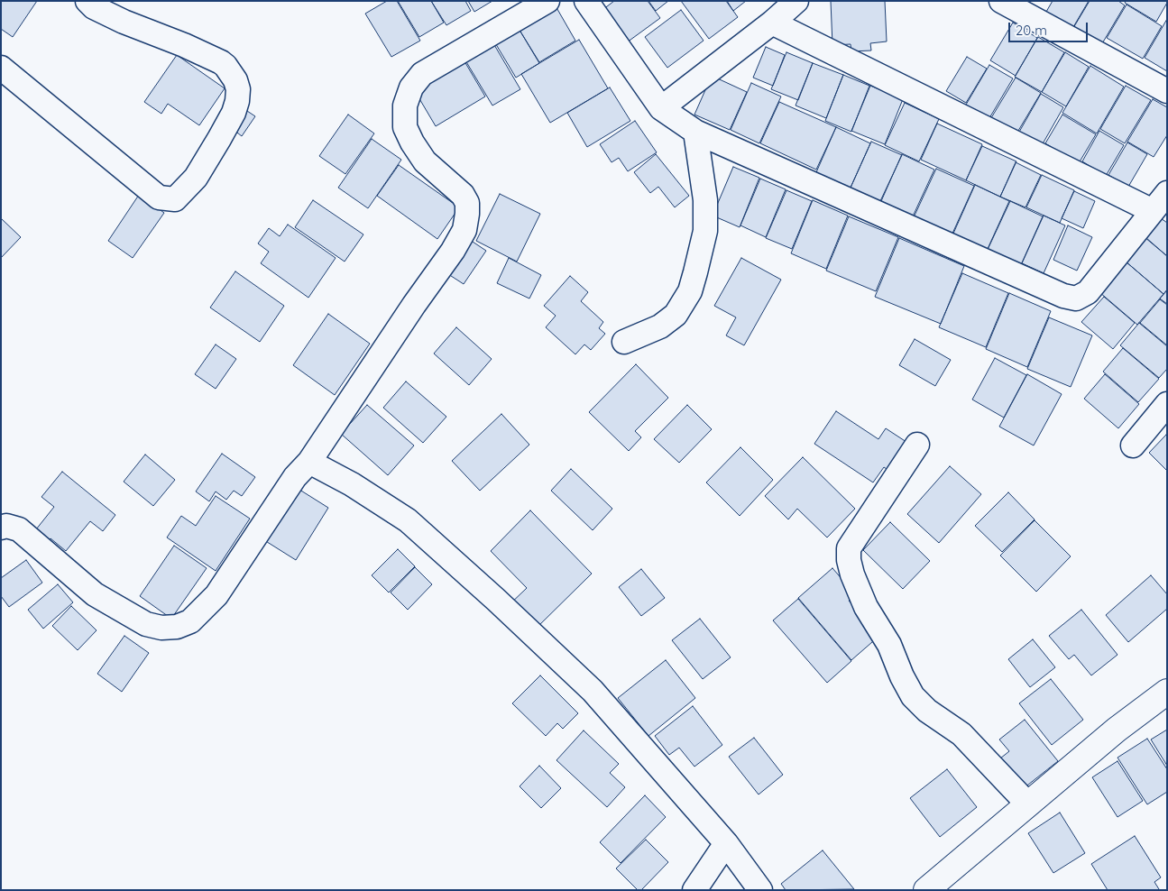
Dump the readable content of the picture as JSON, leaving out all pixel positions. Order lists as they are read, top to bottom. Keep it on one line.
{"scale_bar":"20 m"}
